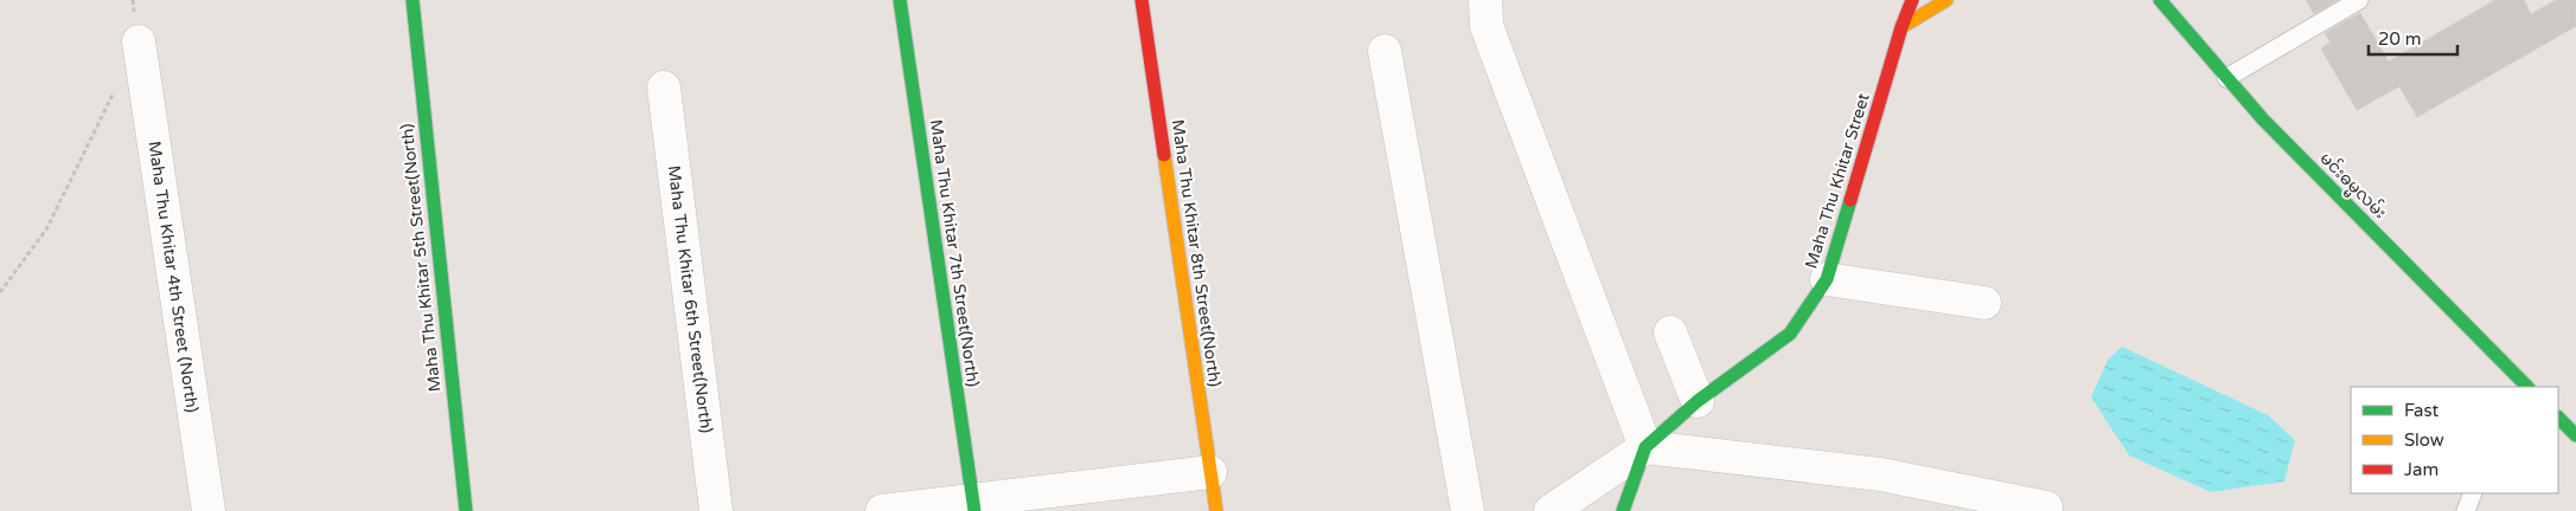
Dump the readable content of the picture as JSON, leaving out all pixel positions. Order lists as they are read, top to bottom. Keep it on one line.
{"streets":{"street":["Maha Thu Khitar Street","မင်းဓမ္မလမ်း","Maha Thu Khitar 7th Street(North)","Maha Thu Khitar 8th Street(North)","Maha Thu Khitar 5th Street(North)","Maha Thu Khitar 4th Street (North)","Maha Thu Khitar 6th Street(North)"]},"legend":["Fast","Slow","Jam"],"scale_bar":"20 m"}
